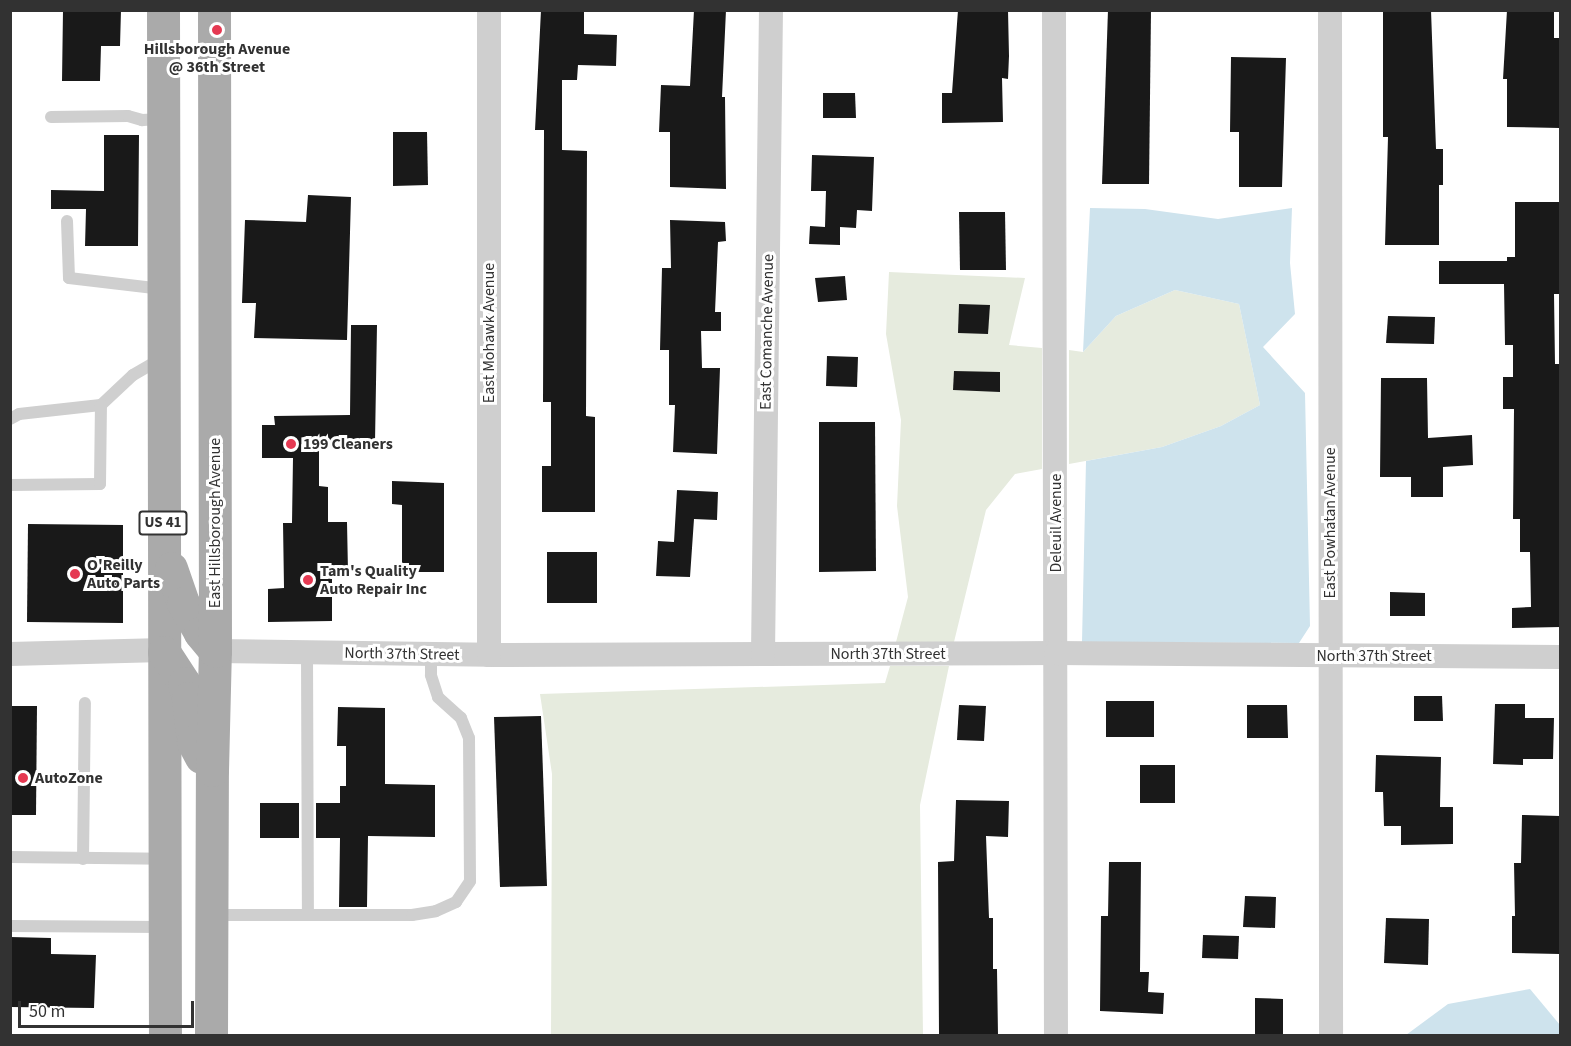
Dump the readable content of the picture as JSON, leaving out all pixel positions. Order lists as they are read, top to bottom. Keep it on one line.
{"streets":{"main road":["US 41","East Hillsborough Avenue"],"street":["East Comanche Avenue","East Mohawk Avenue","Deleuil Avenue","East Powhatan Avenue","North 37th Street"]},"crossings":[["East Comanche Avenue","North 37th Street"],["East Mohawk Avenue","North 37th Street"],["East Hillsborough Avenue","North 37th Street"],["Deleuil Avenue","North 37th Street"],["East Powhatan Avenue","North 37th Street"]],"places":["Hillsborough Avenue @ 36th Street","199 Cleaners","O'Reilly Auto Parts","Tam's Quality Auto Repair Inc","AutoZone"],"scale_bar":"50 m"}
